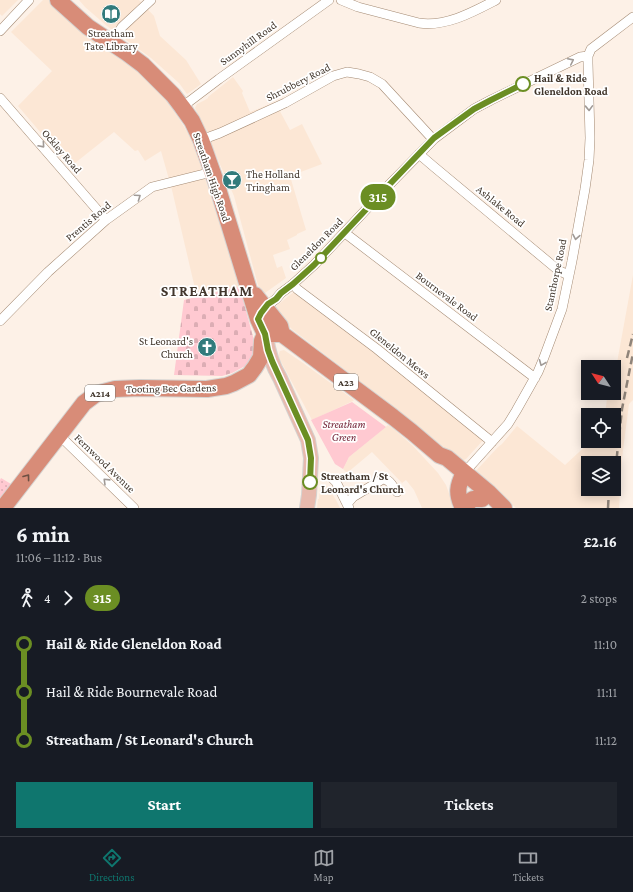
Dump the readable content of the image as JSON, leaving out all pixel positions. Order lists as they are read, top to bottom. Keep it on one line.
{"streets":{"highway":["Streatham High Road","A23","Tooting Bec Gardens","A214"],"street":["Sunnyhill Road","Shrubbery Road","Ockley Road","Ashlake Road","Prentis Road","Gleneldon Road","Stanthorpe Road","Bournevale Road","Gleneldon Mews","Fernwood Avenue"]},"crossings":[["Sunnyhill Road","Streatham High Road"],["Shrubbery Road","Streatham High Road"],["Shrubbery Road","Gleneldon Road"],["Ockley Road","Prentis Road"],["Streatham High Road","Prentis Road"],["Streatham High Road","Gleneldon Road"],["Streatham High Road","Stanthorpe Road"],["Streatham High Road","Tooting Bec Gardens"],["Ashlake Road","Gleneldon Road"],["Ashlake Road","Stanthorpe Road"],["Gleneldon Road","Stanthorpe Road"],["Gleneldon Road","Bournevale Road"],["Gleneldon Road","Gleneldon Mews"],["Stanthorpe Road","Bournevale Road"],["Stanthorpe Road","Gleneldon Mews"],["Tooting Bec Gardens","Fernwood Avenue"]],"one_way":["Ockley Road","Prentis Road","Gleneldon Road","Stanthorpe Road","Fernwood Avenue"],"districts":["STREATHAM"],"parks":["Streatham Green"],"places":{"library":["Streatham Tate Library"],"other":["Hail & Ride Gleneldon Road","Streatham / St Leonard's Church"],"bar":["The Holland Tringham"],"church":["St Leonard's Church"]},"lines":["bus line 315"],"north":"top left","page":{"on_map":"315","heading":["6 min","11:06 – 11:12 · Bus","£2.16"],"legs":["4","315","2 stops"],"list":[{"name":"Hail & Ride Gleneldon Road","value":"11:10"},{"name":"Hail & Ride Bournevale Road","value":"11:11"},{"name":"Streatham / St Leonard's Church","value":"11:12"}],"buttons":["Start","Tickets"],"tabs":["Directions","Map","Tickets"]}}
